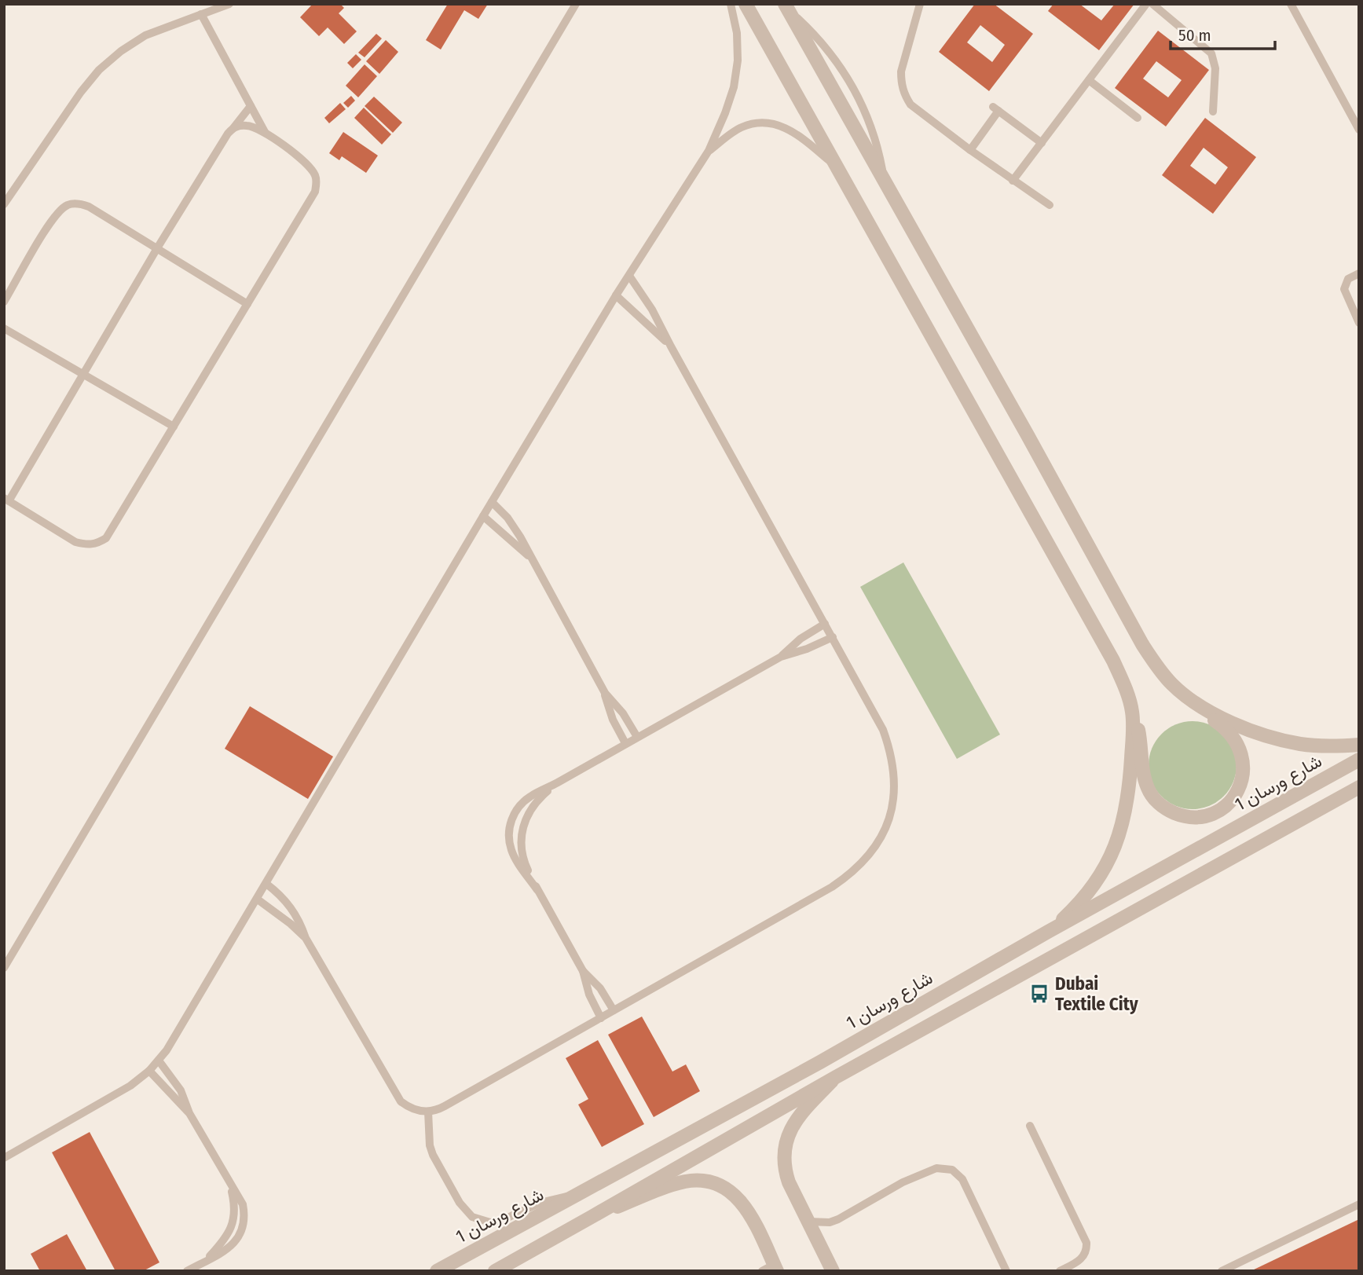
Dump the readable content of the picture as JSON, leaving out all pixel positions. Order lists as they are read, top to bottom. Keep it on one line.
{"streets":{"street":["شارع ورسان 1"]},"places":{"bus stop":["Dubai Textile City"]},"scale_bar":"50 m"}
